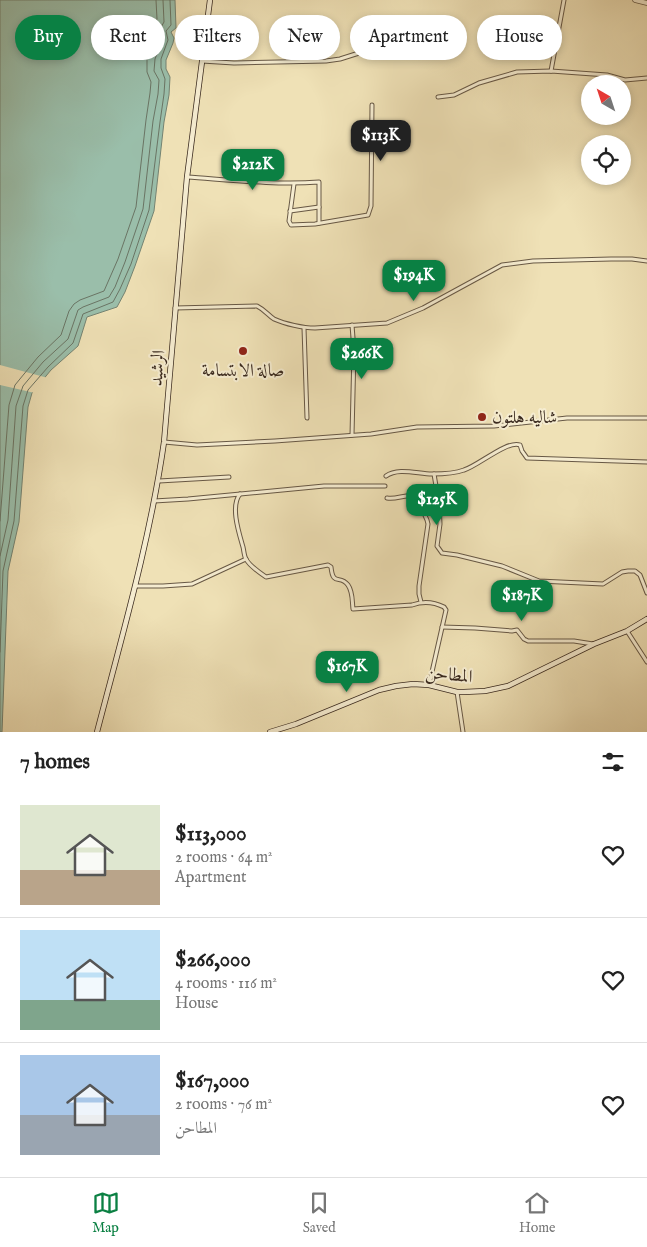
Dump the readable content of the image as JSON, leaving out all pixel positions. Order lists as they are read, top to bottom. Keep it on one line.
{"streets":{"main road":["الرشيد","المطاحن"]},"places":["صالة الابتسامة","شاليه هلتون"],"north":"top left","page":{"chip":["Buy","Rent","Filters","New","Apartment","House"],"price":["$113K","$212K","$194K","$266K","$125K","$187K","$167K"],"heading":"7 homes","list":[{"name":"$113,000","note":"2 rooms · 64 m² · Apartment"},{"name":"$266,000","note":"4 rooms · 116 m² · House"},{"name":"$167,000","note":"2 rooms · 76 m² · المطاحن"}],"tabs":["Map","Saved","Home"]}}
